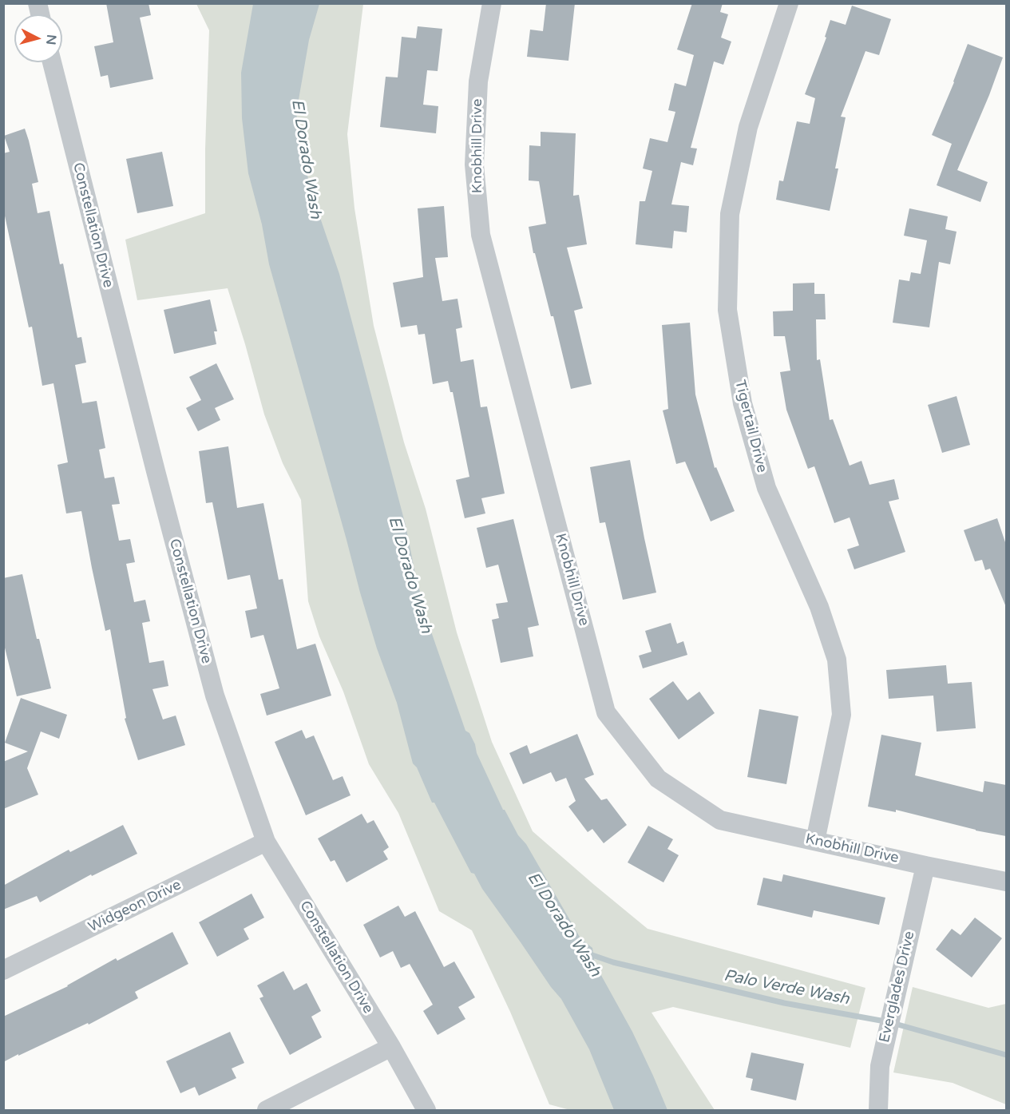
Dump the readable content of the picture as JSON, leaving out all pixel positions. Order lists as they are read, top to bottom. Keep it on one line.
{"streets":{"street":["Knobhill Drive","Constellation Drive","Tigertail Drive","Widgeon Drive","Everglades Drive"]},"crossings":[["Knobhill Drive","Tigertail Drive"],["Knobhill Drive","Everglades Drive"],["Constellation Drive","Widgeon Drive"]],"water":["El Dorado Wash","Palo Verde Wash"],"north":"right"}
